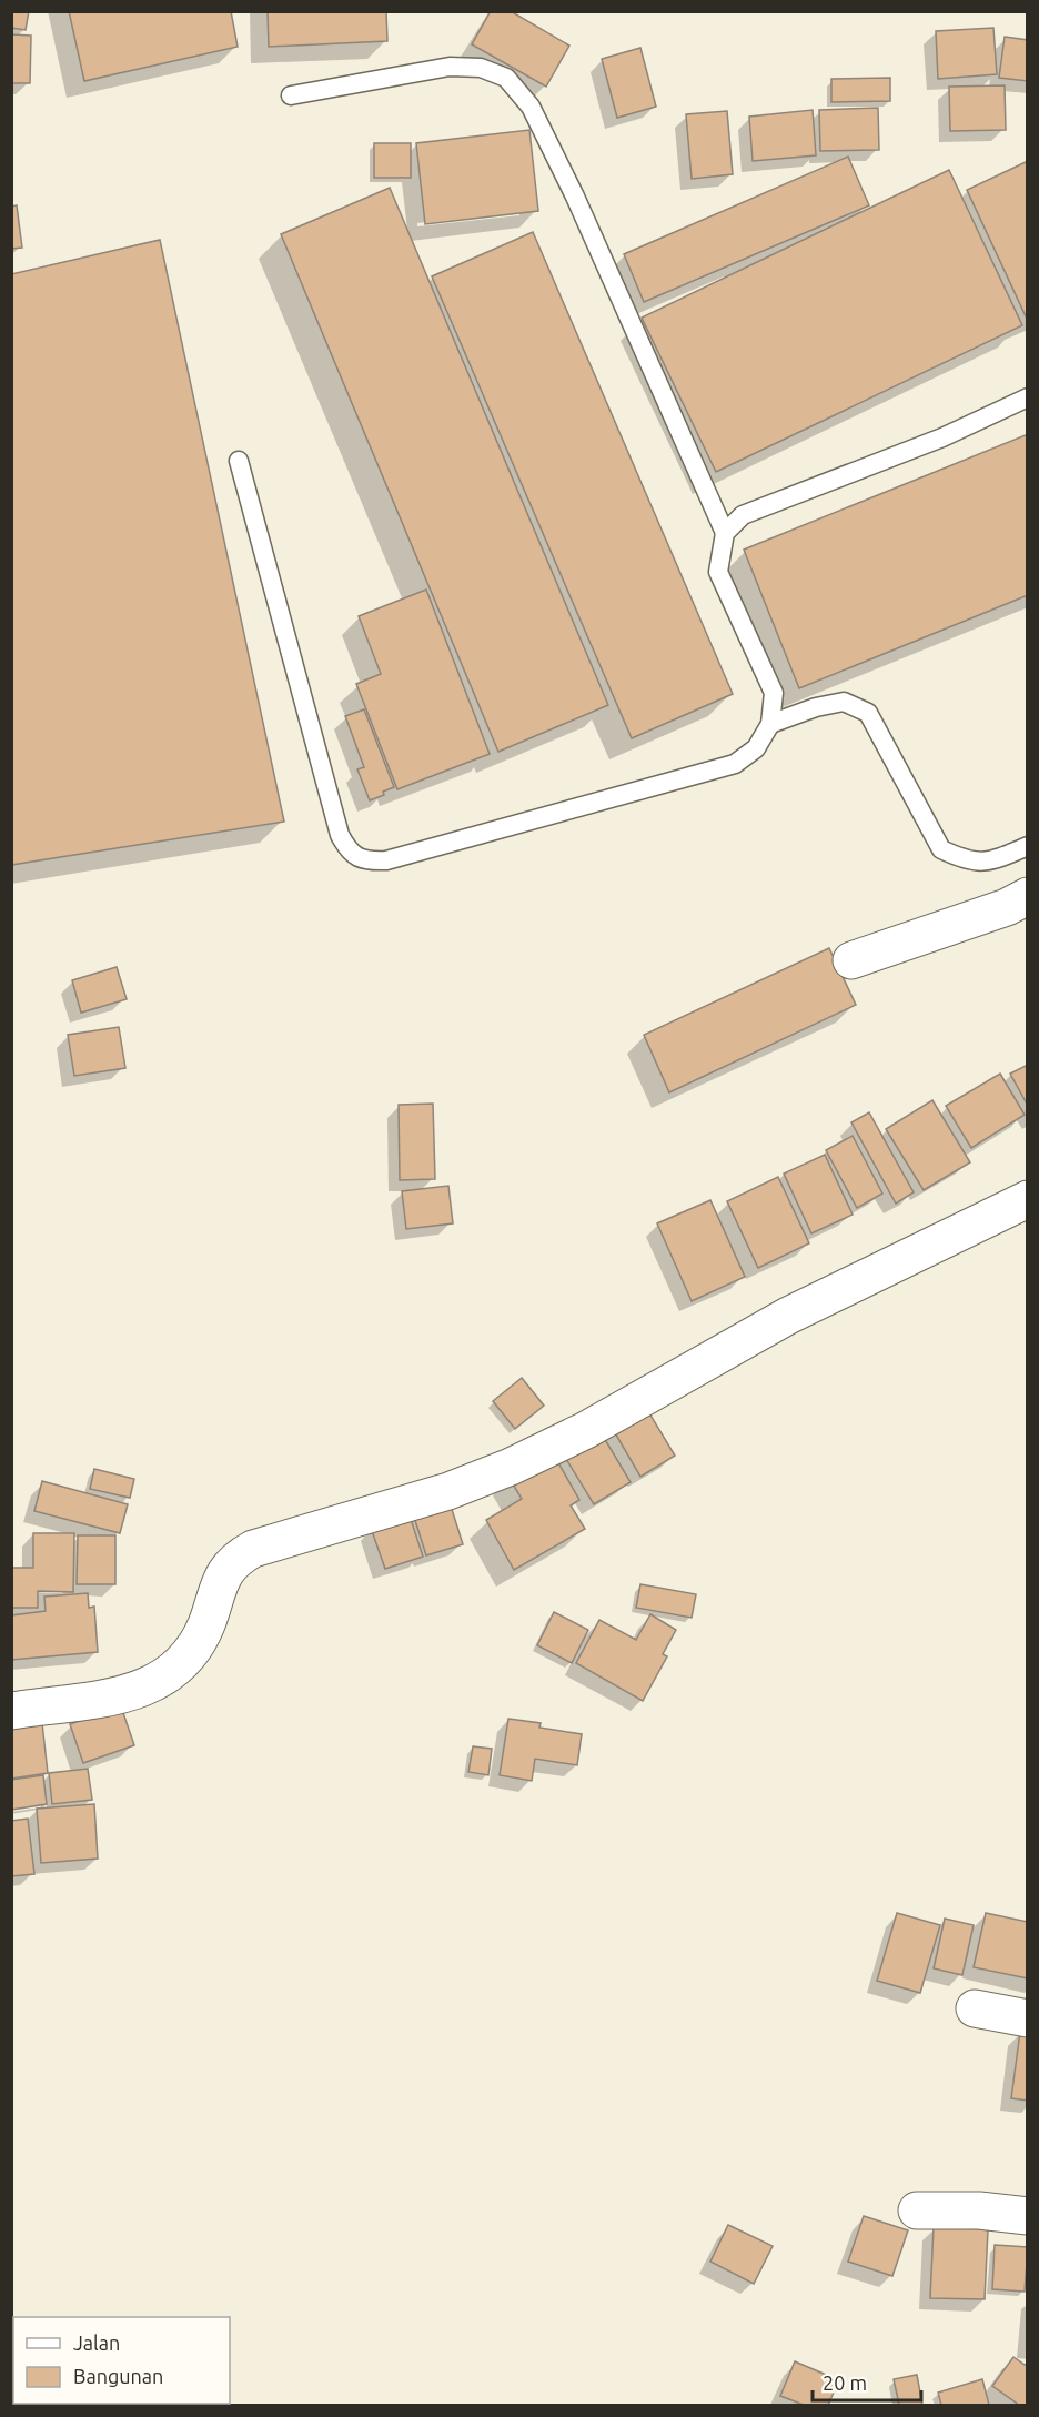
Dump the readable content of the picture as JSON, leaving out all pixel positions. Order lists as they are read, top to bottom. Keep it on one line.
{"legend":["Jalan","Bangunan"],"scale_bar":"20 m"}
